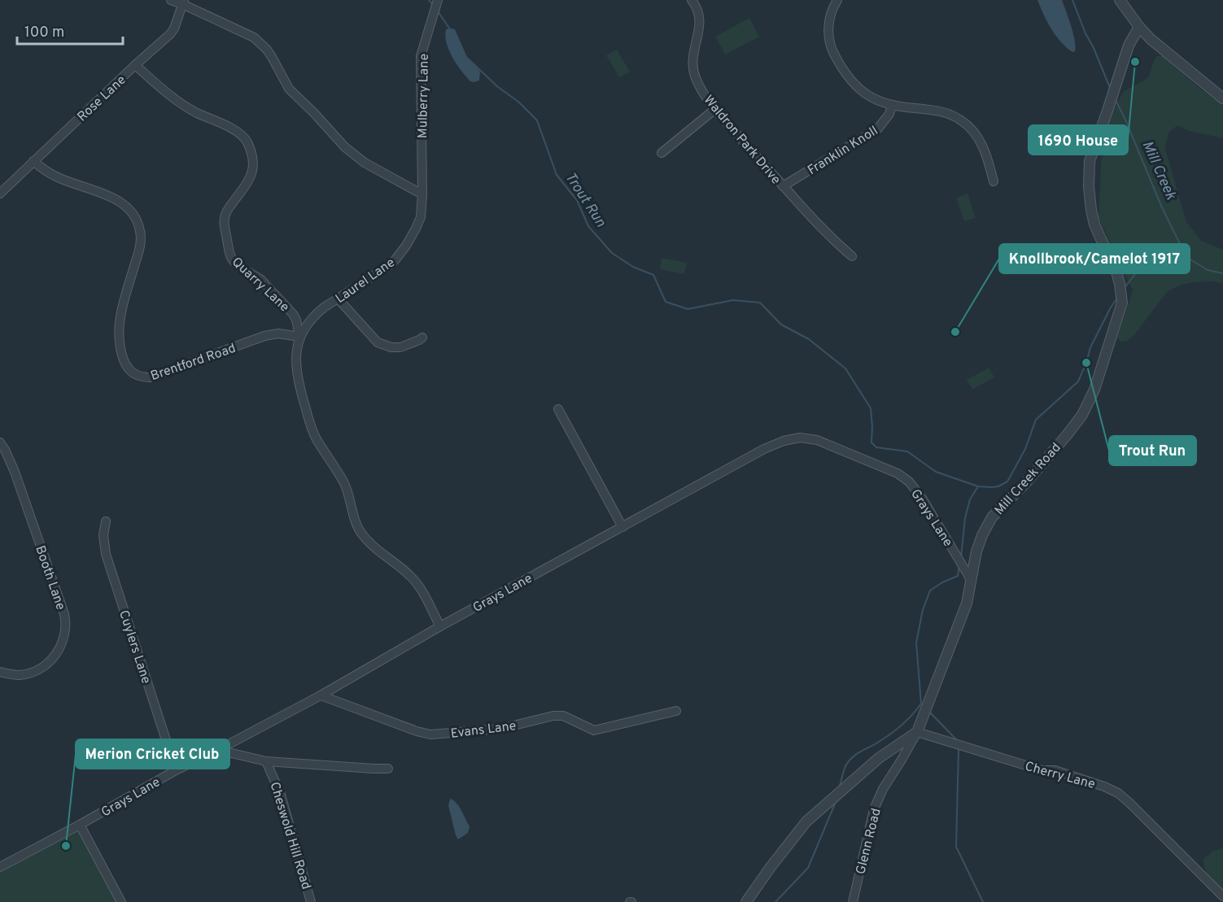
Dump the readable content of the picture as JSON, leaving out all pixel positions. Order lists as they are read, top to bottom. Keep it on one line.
{"streets":{"street":["Mulberry Lane","Rose Lane","Waldron Park Drive","Franklin Knoll","Laurel Lane","Quarry Lane","Brentford Road","Mill Creek Road","Grays Lane","Booth Lane","Cuylers Lane","Evans Lane","Cherry Lane","Cheswold Hill Road","Glenn Road"]},"crossings":[["Mulberry Lane","Laurel Lane"],["Rose Lane","Quarry Lane"],["Rose Lane","Brentford Road"],["Waldron Park Drive","Franklin Knoll"],["Laurel Lane","Quarry Lane"],["Laurel Lane","Brentford Road"],["Laurel Lane","Grays Lane"],["Quarry Lane","Brentford Road"],["Mill Creek Road","Grays Lane"],["Mill Creek Road","Cherry Lane"],["Mill Creek Road","Glenn Road"],["Grays Lane","Cuylers Lane"],["Grays Lane","Evans Lane"],["Cherry Lane","Glenn Road"]],"water":["Mill Creek","Trout Run"],"places":["1690 House","Knollbrook/Camelot 1917","Trout Run","Merion Cricket Club"],"scale_bar":"100 m"}
